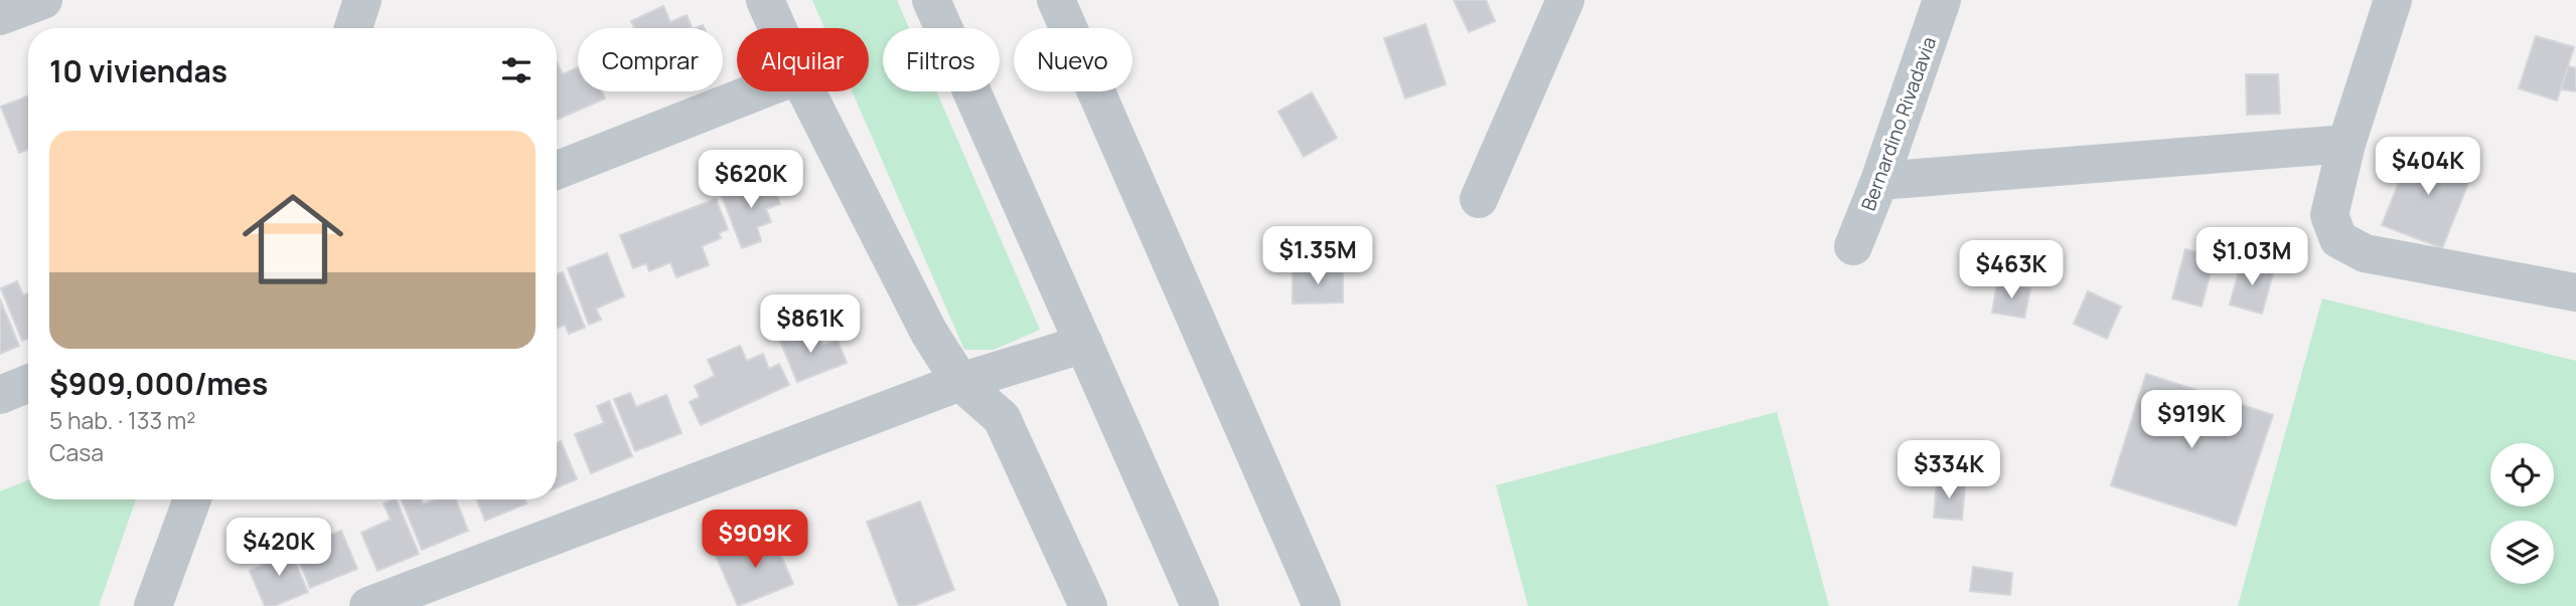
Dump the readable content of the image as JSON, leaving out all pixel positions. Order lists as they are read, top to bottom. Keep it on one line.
{"streets":{"street":["Bernardino Rivadavia"]},"page":{"chip":["Comprar","Alquilar","Filtros","Nuevo"],"heading":"10 viviendas","list":[{"name":"$909,000/mes","note":"5 hab. · 133 m² · Casa"}],"price":["$404K","$620K","$1.35M","$1.03M","$463K","$861K","$919K","$334K","$909K","$420K"]}}
